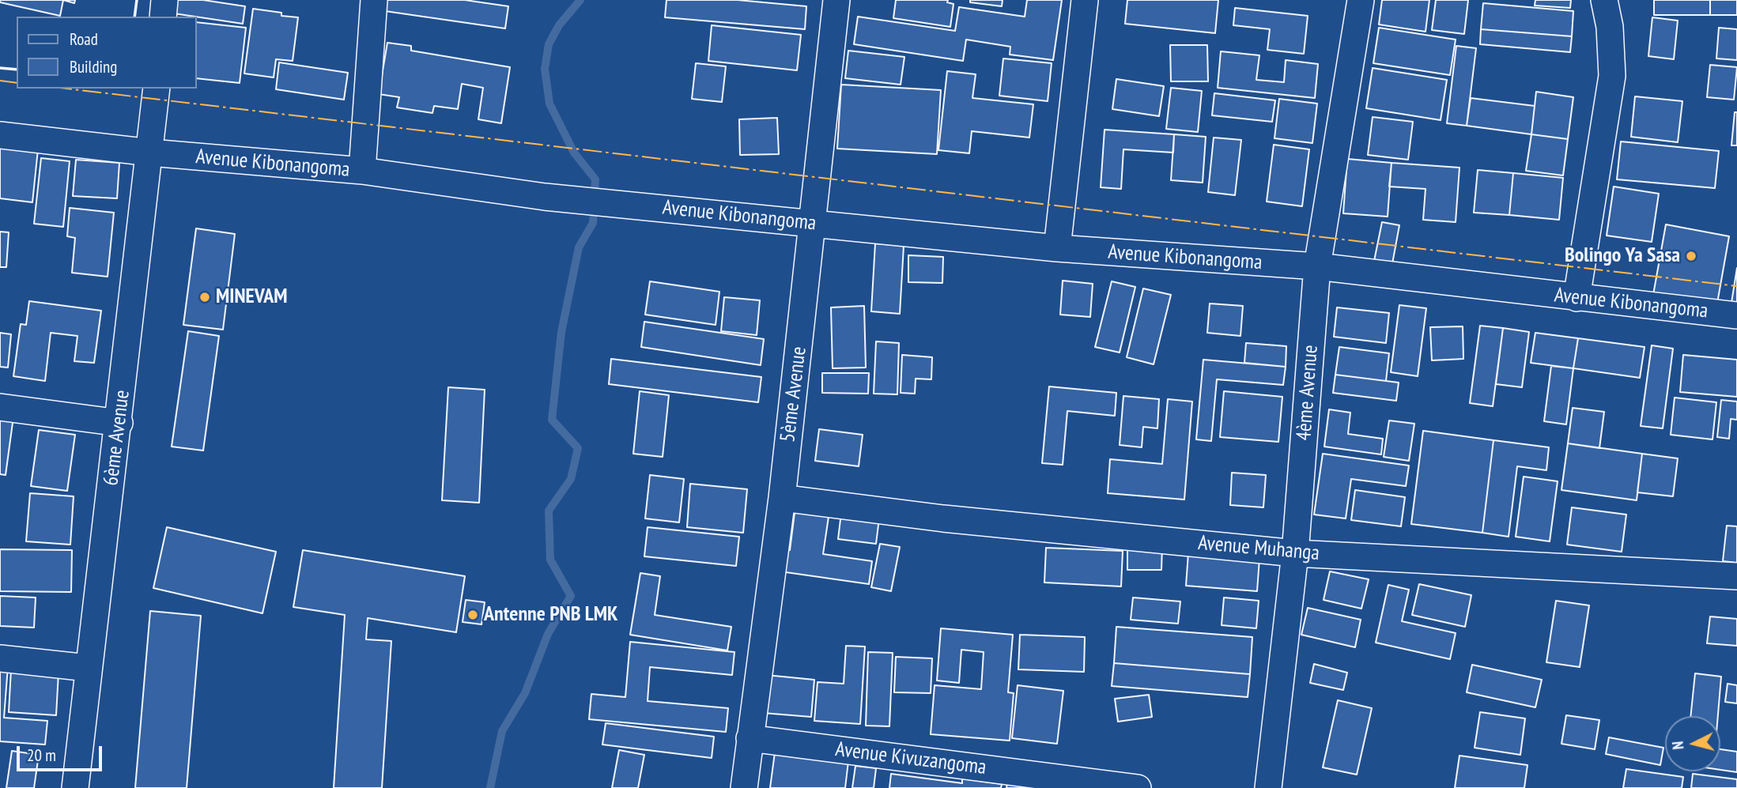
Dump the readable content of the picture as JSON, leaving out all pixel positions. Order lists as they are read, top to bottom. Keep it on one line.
{"streets":{"street":["Avenue Kibonangoma","4ème Avenue","5ème Avenue","6ème Avenue","Avenue Muhanga","Avenue Kivuzangoma"]},"crossings":[["Avenue Kibonangoma","4ème Avenue"],["Avenue Kibonangoma","5ème Avenue"],["Avenue Kibonangoma","6ème Avenue"],["4ème Avenue","Avenue Muhanga"],["5ème Avenue","Avenue Muhanga"],["5ème Avenue","Avenue Kivuzangoma"]],"places":["Bolingo Ya Sasa","MINEVAM","Antenne PNB LMK"],"legend":["Road","Building"],"scale_bar":"20 m","north":"left"}
